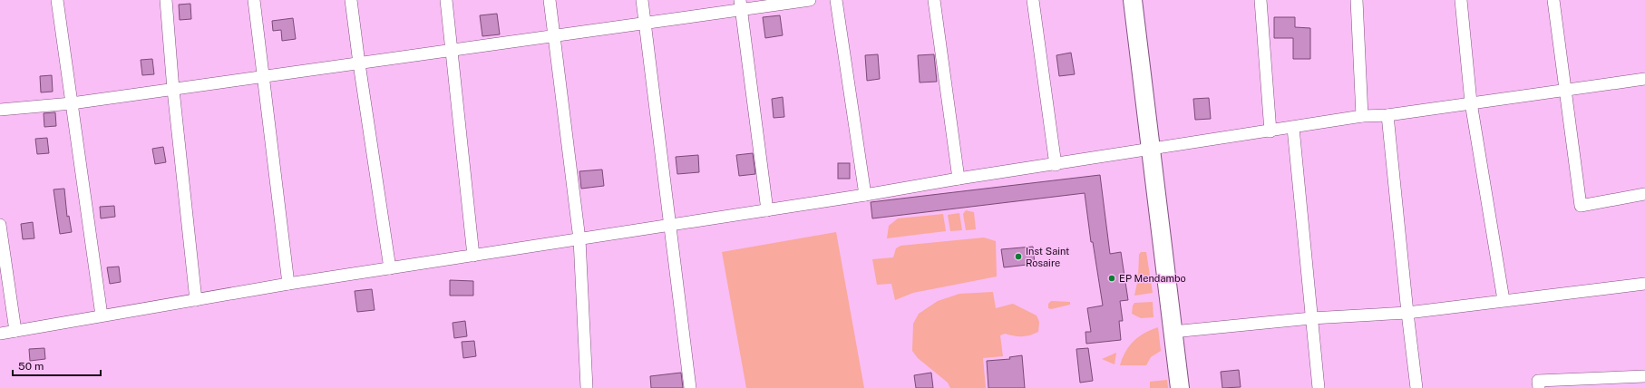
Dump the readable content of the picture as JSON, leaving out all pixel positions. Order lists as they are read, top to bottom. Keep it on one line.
{"places":["Inst Saint Rosaire","EP Mendambo"],"scale_bar":"50 m"}
